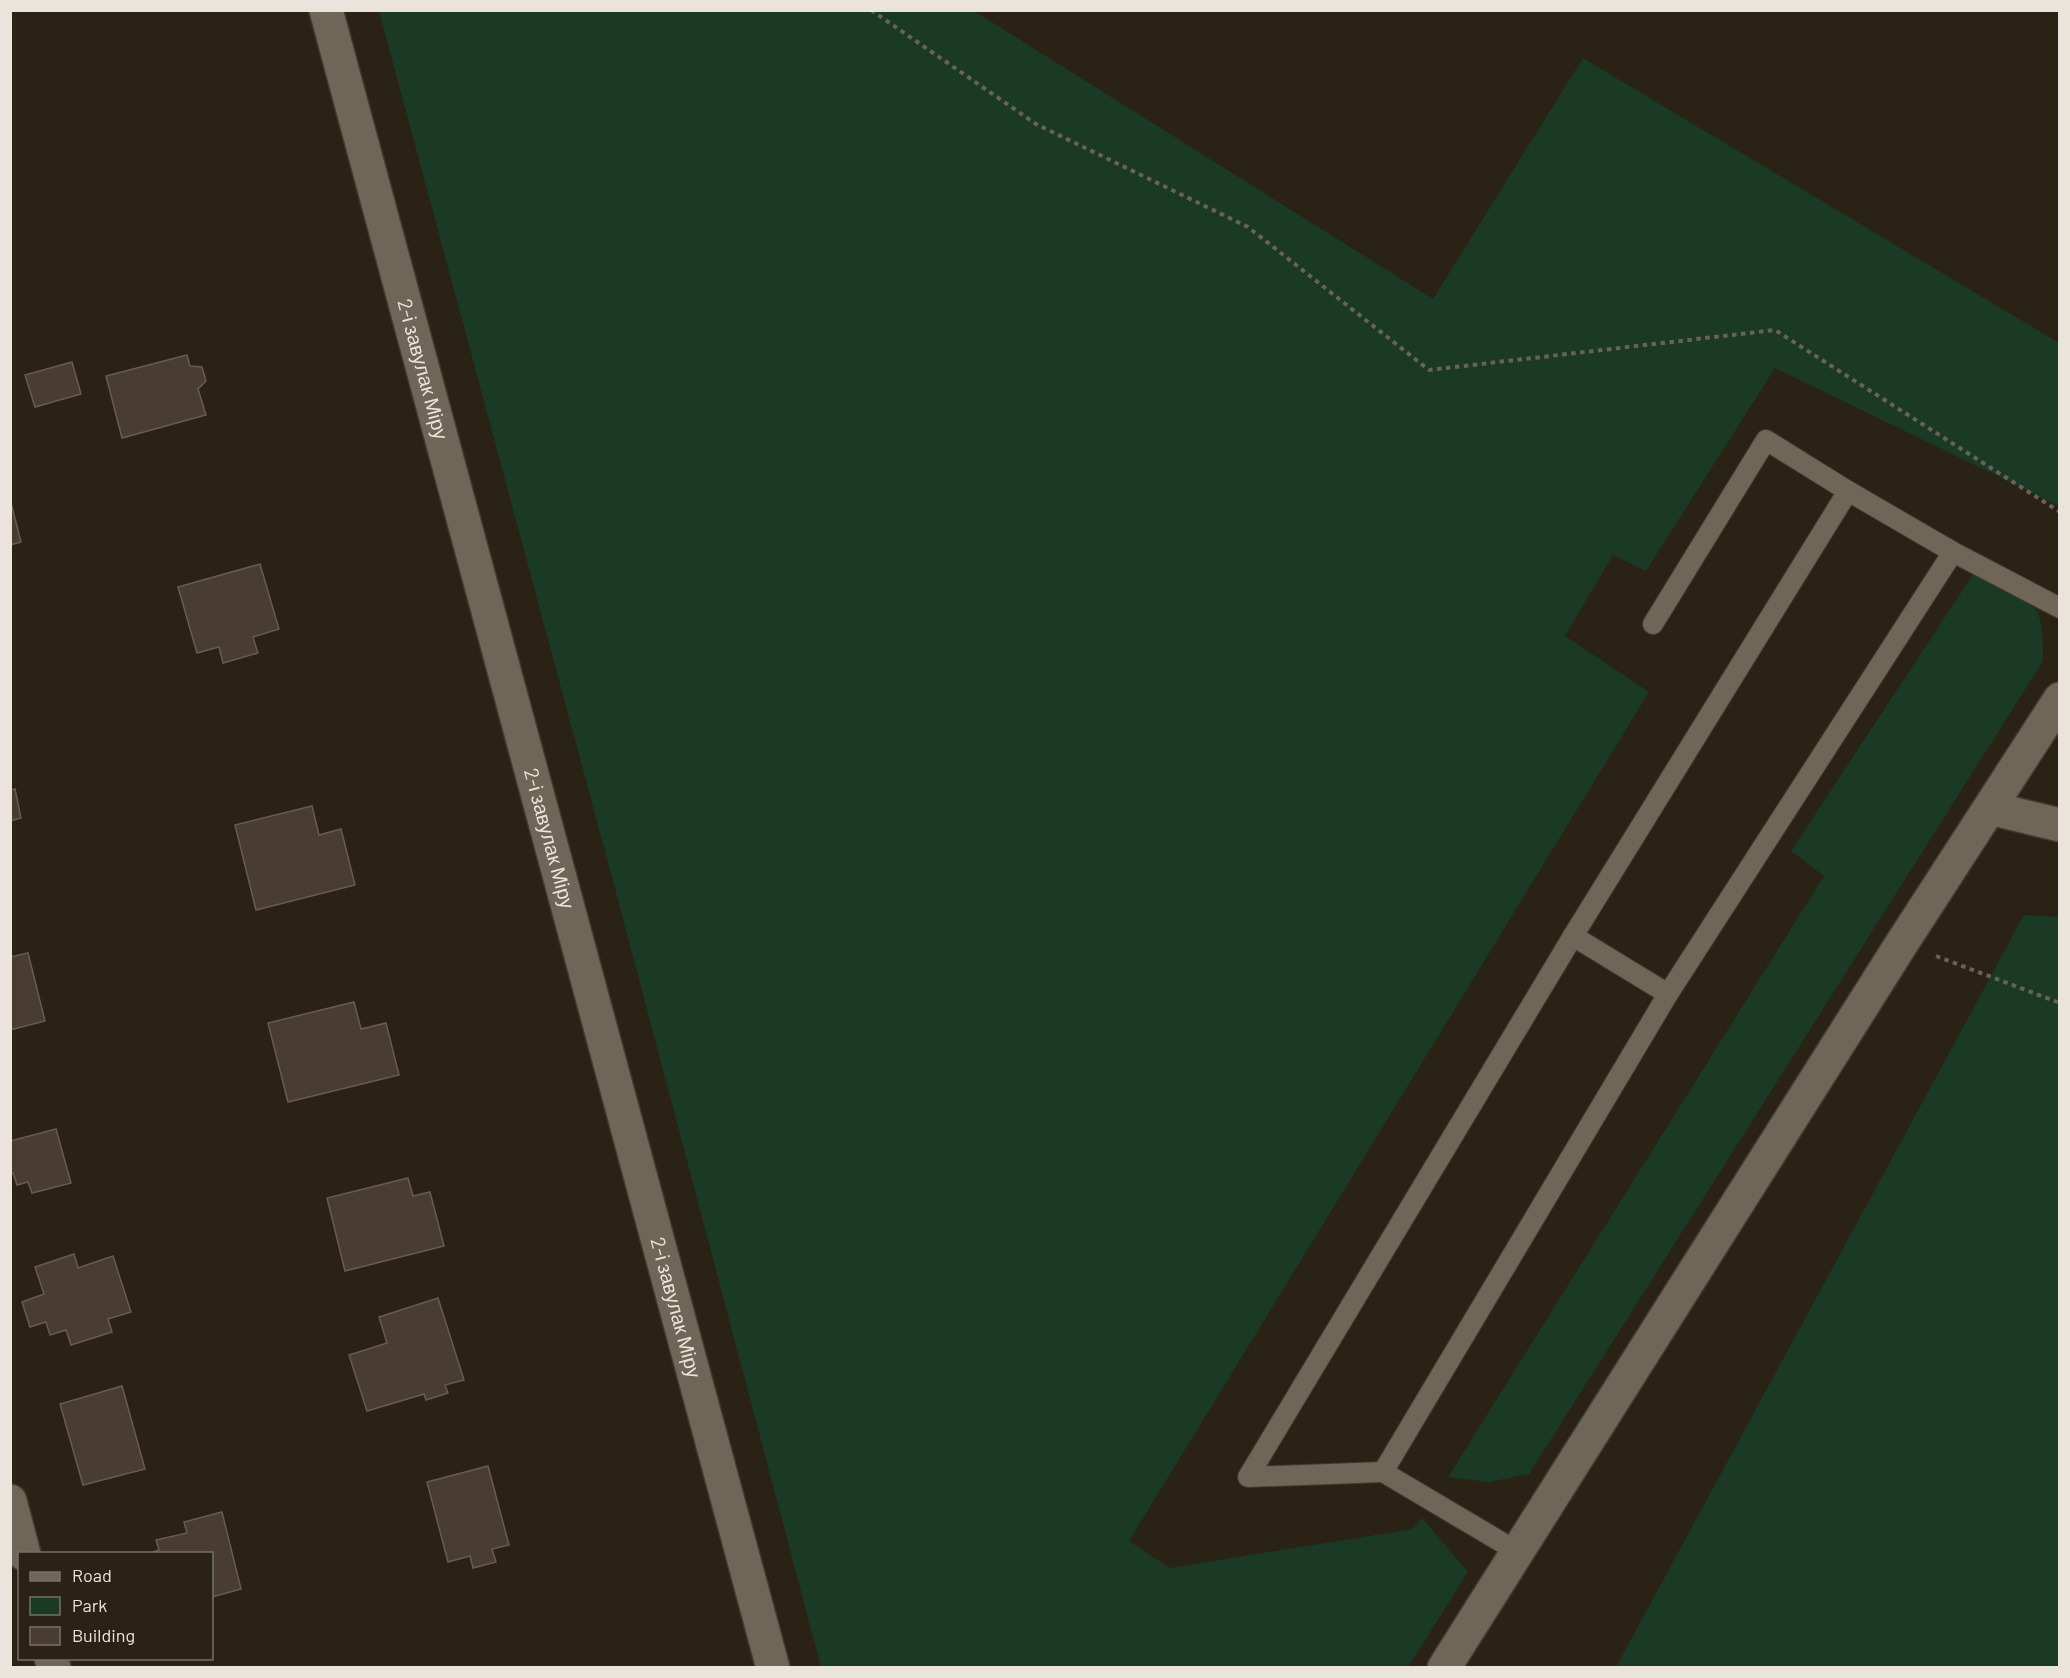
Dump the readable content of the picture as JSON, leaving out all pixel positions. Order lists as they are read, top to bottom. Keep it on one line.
{"streets":{"street":["2-і завулак Міру"]},"legend":["Road","Park","Building"]}
